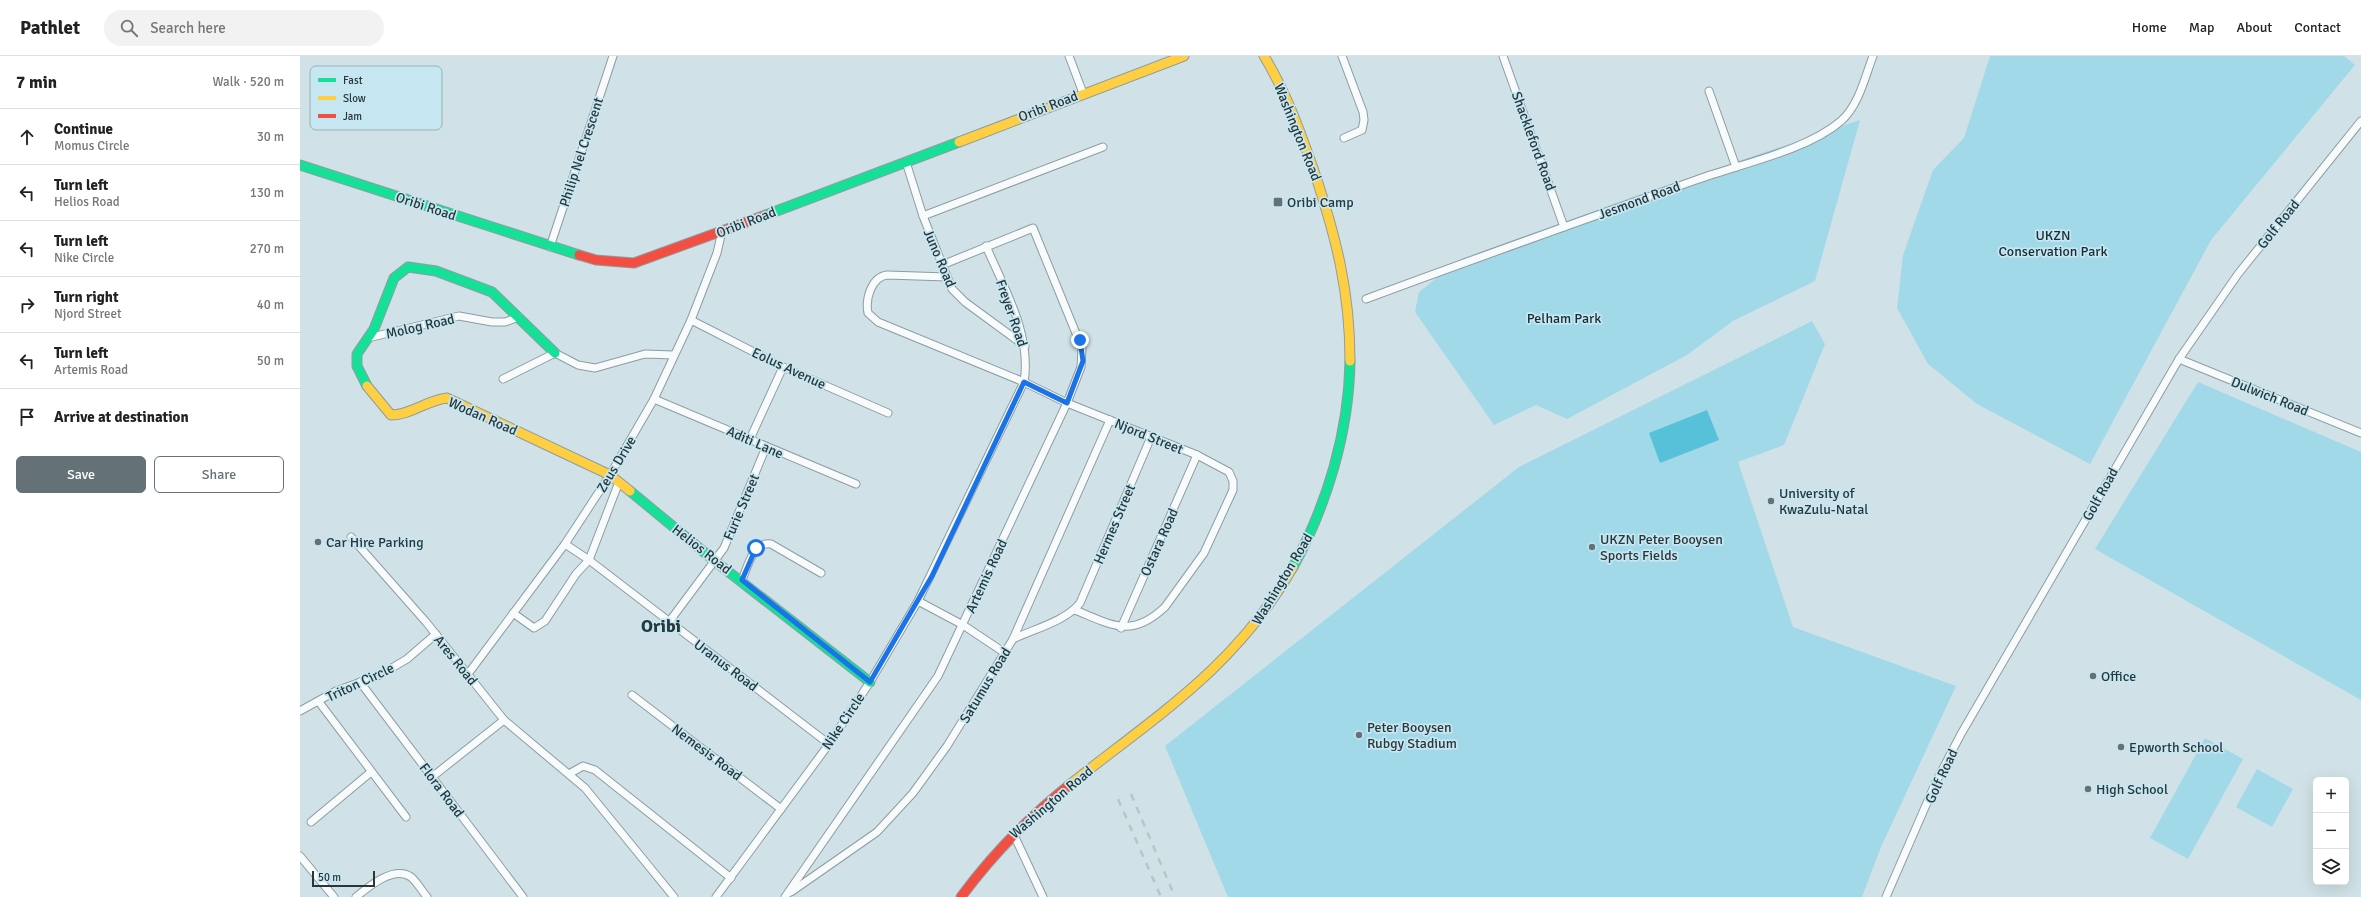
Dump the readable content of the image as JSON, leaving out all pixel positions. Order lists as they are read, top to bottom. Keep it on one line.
{"streets":{"street":["Oribi Road","Washington Road","Shackleford Road","Philip Nel Crescent","Jesmond Road","Golf Road","Juno Road","Freyer Road","Molog Road","Eolus Avenue","Dulwich Road","Wodan Road","Njord Street","Aditi Lane","Zeus Drive","Furie Street","Hermes Street","Ostara Road","Helios Road","Artemis Road","Ares Road","Uranus Road","Triton Circle","Satumus Road","Nike Circle","Nemesis Road","Flora Road"]},"crossings":[["Oribi Road","Philip Nel Crescent"],["Oribi Road","Juno Road"],["Oribi Road","Zeus Drive"],["Shackleford Road","Jesmond Road"],["Golf Road","Dulwich Road"],["Juno Road","Freyer Road"],["Juno Road","Njord Street"],["Freyer Road","Njord Street"],["Freyer Road","Artemis Road"],["Freyer Road","Nike Circle"],["Molog Road","Wodan Road"],["Eolus Avenue","Zeus Drive"],["Wodan Road","Zeus Drive"],["Wodan Road","Helios Road"],["Njord Street","Hermes Street"],["Njord Street","Ostara Road"],["Njord Street","Artemis Road"],["Njord Street","Satumus Road"],["Njord Street","Nike Circle"],["Aditi Lane","Zeus Drive"],["Aditi Lane","Furie Street"],["Zeus Drive","Helios Road"],["Zeus Drive","Ares Road"],["Zeus Drive","Uranus Road"],["Furie Street","Helios Road"],["Furie Street","Uranus Road"],["Helios Road","Nike Circle"],["Artemis Road","Satumus Road"],["Ares Road","Triton Circle"],["Uranus Road","Nike Circle"],["Triton Circle","Flora Road"],["Nike Circle","Nemesis Road"]],"districts":["Oribi"],"parks":["UKZN Conservation Park","Pelham Park"],"places":{"transit":["Oribi Camp"],"other":["University of KwaZulu-Natal","Car Hire Parking","UKZN Peter Booysen Sports Fields","Office","Peter Booysen Rubgy Stadium","Epworth School","High School"]},"legend":["Fast","Slow","Jam"],"scale_bar":"50 m","page":{"header":"Pathlet","search":"Search here","nav":["Home","Map","About","Contact"],"heading":["7 min","Walk · 520 m"],"list":[["Continue","Momus Circle","30 m"],["Turn left","Helios Road","130 m"],["Turn left","Nike Circle","270 m"],["Turn right","Njord Street","40 m"],["Turn left","Artemis Road","50 m"],"Arrive at destination"],"buttons":["Save","Share"],"map_buttons":["+","−"],"scale":"50 m"}}
